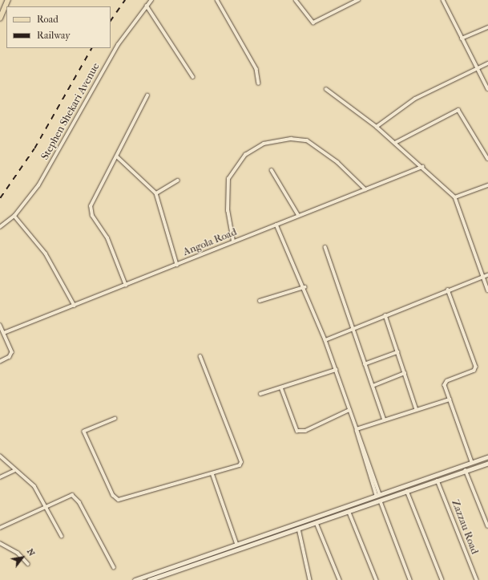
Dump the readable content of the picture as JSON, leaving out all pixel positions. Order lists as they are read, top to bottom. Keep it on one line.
{"streets":{"street":["Stephen Shekari Avenue","Angola Road","Zazzau Road"]},"legend":["Road","Railway"],"north":"top right"}
